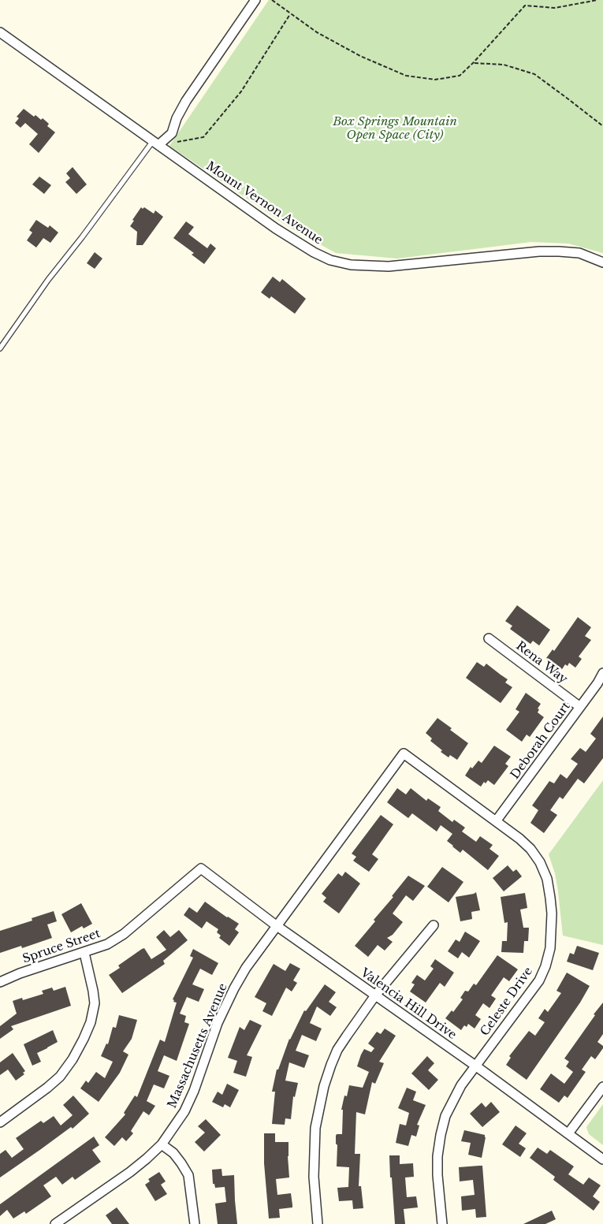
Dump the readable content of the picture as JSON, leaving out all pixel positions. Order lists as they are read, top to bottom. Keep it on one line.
{"streets":{"street":["Mount Vernon Avenue","Rena Way","Deborah Court","Spruce Street","Celeste Drive","Valencia Hill Drive","Massachusetts Avenue"]},"crossings":[["Rena Way","Deborah Court"],["Deborah Court","Celeste Drive"],["Spruce Street","Valencia Hill Drive"],["Celeste Drive","Valencia Hill Drive"],["Celeste Drive","Massachusetts Avenue"],["Valencia Hill Drive","Massachusetts Avenue"]],"parks":["Box Springs Mountain Open Space (City)"]}
